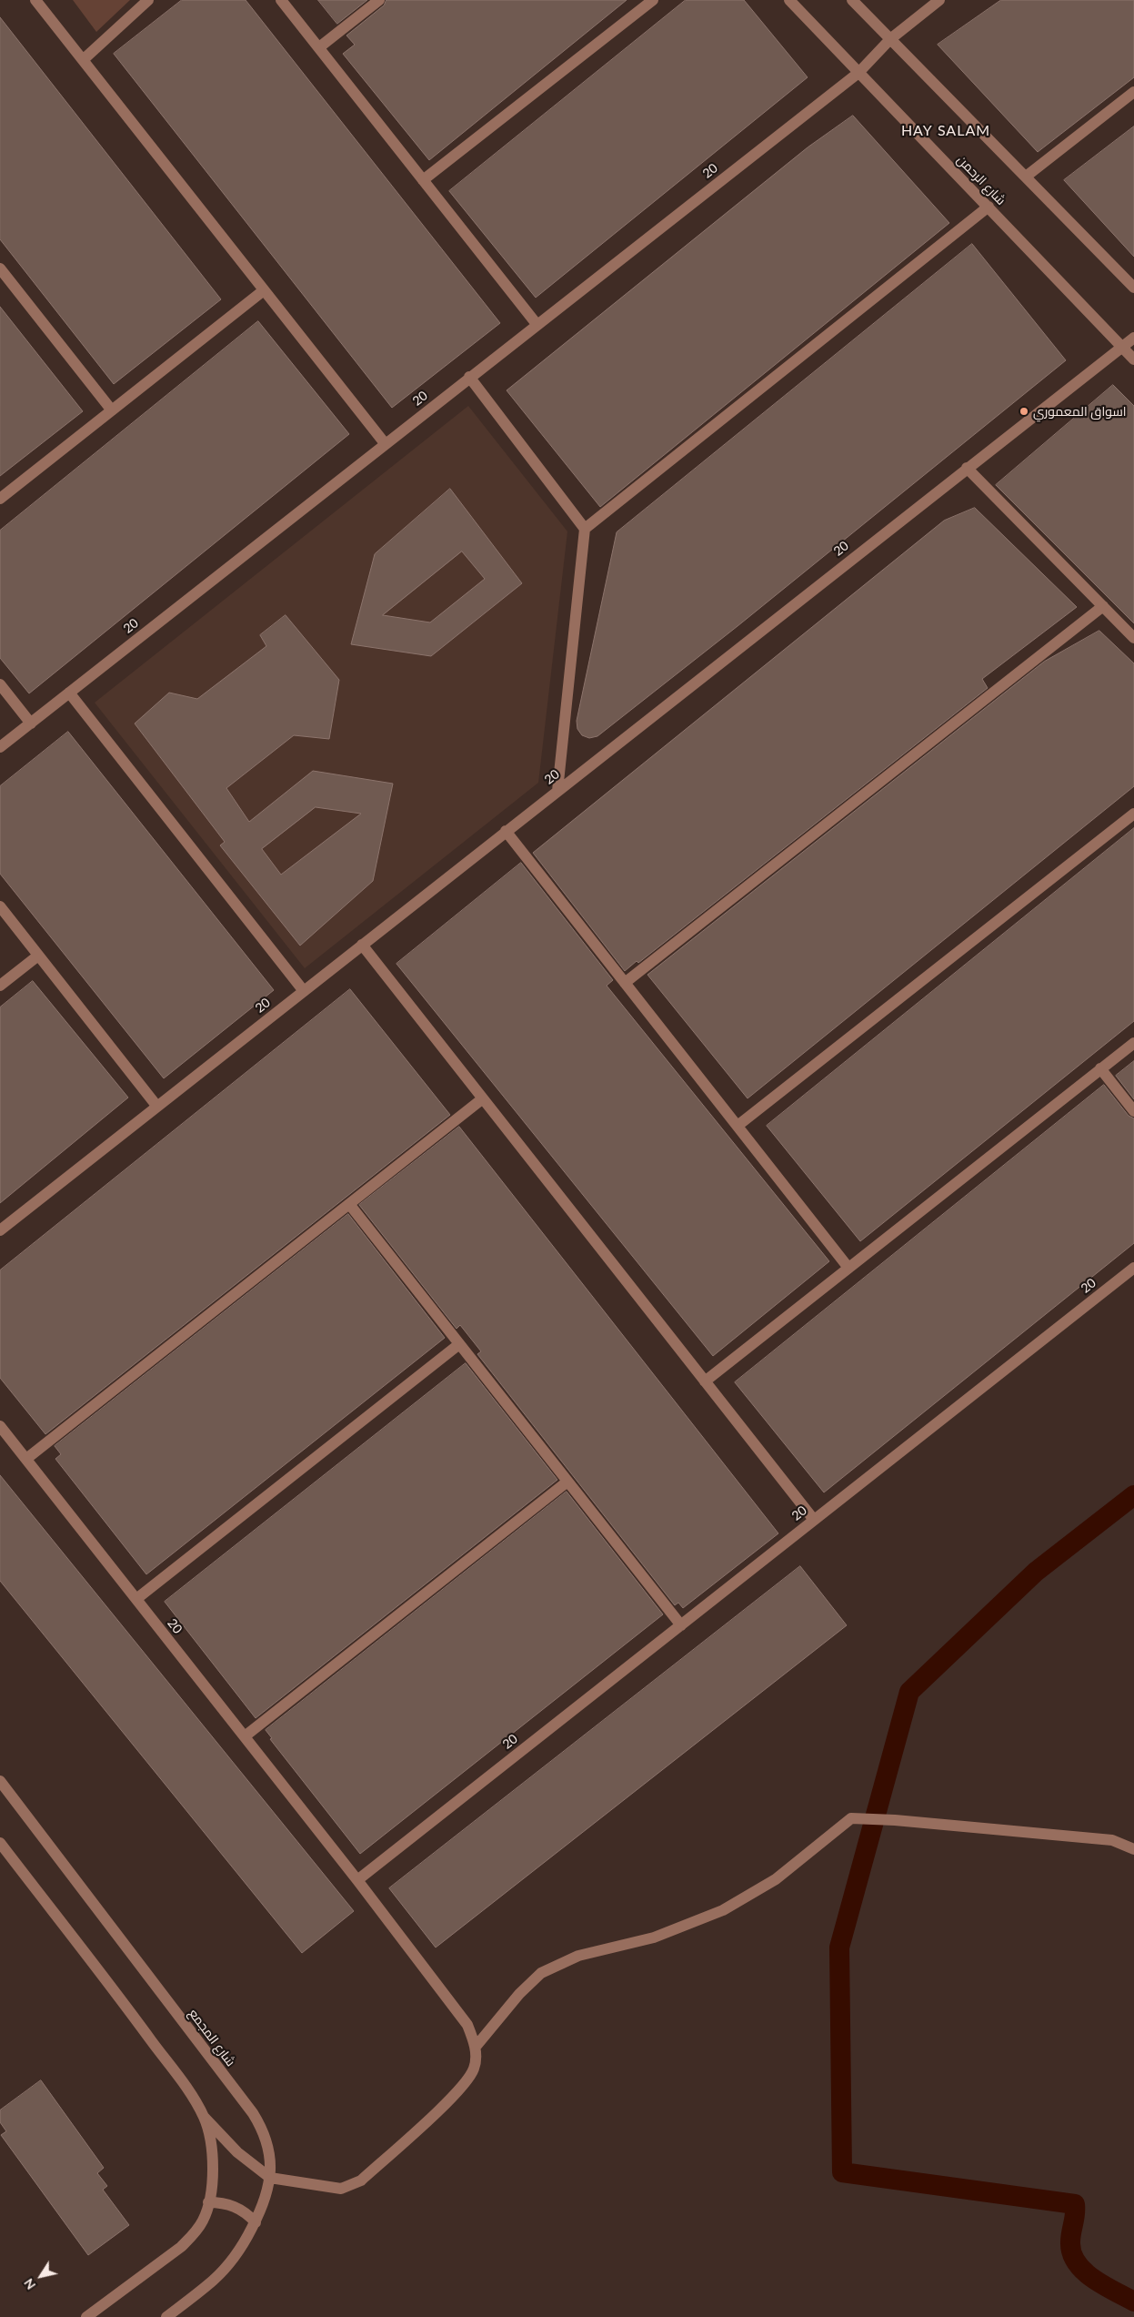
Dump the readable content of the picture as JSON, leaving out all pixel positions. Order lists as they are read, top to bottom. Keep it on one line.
{"streets":{"street":["20","شارع الرحمن","شارع المجمع"]},"crossings":[["20","شارع الرحمن"]],"districts":["HAY SALAM"],"places":["اسواق المعموري"],"north":"bottom left"}
